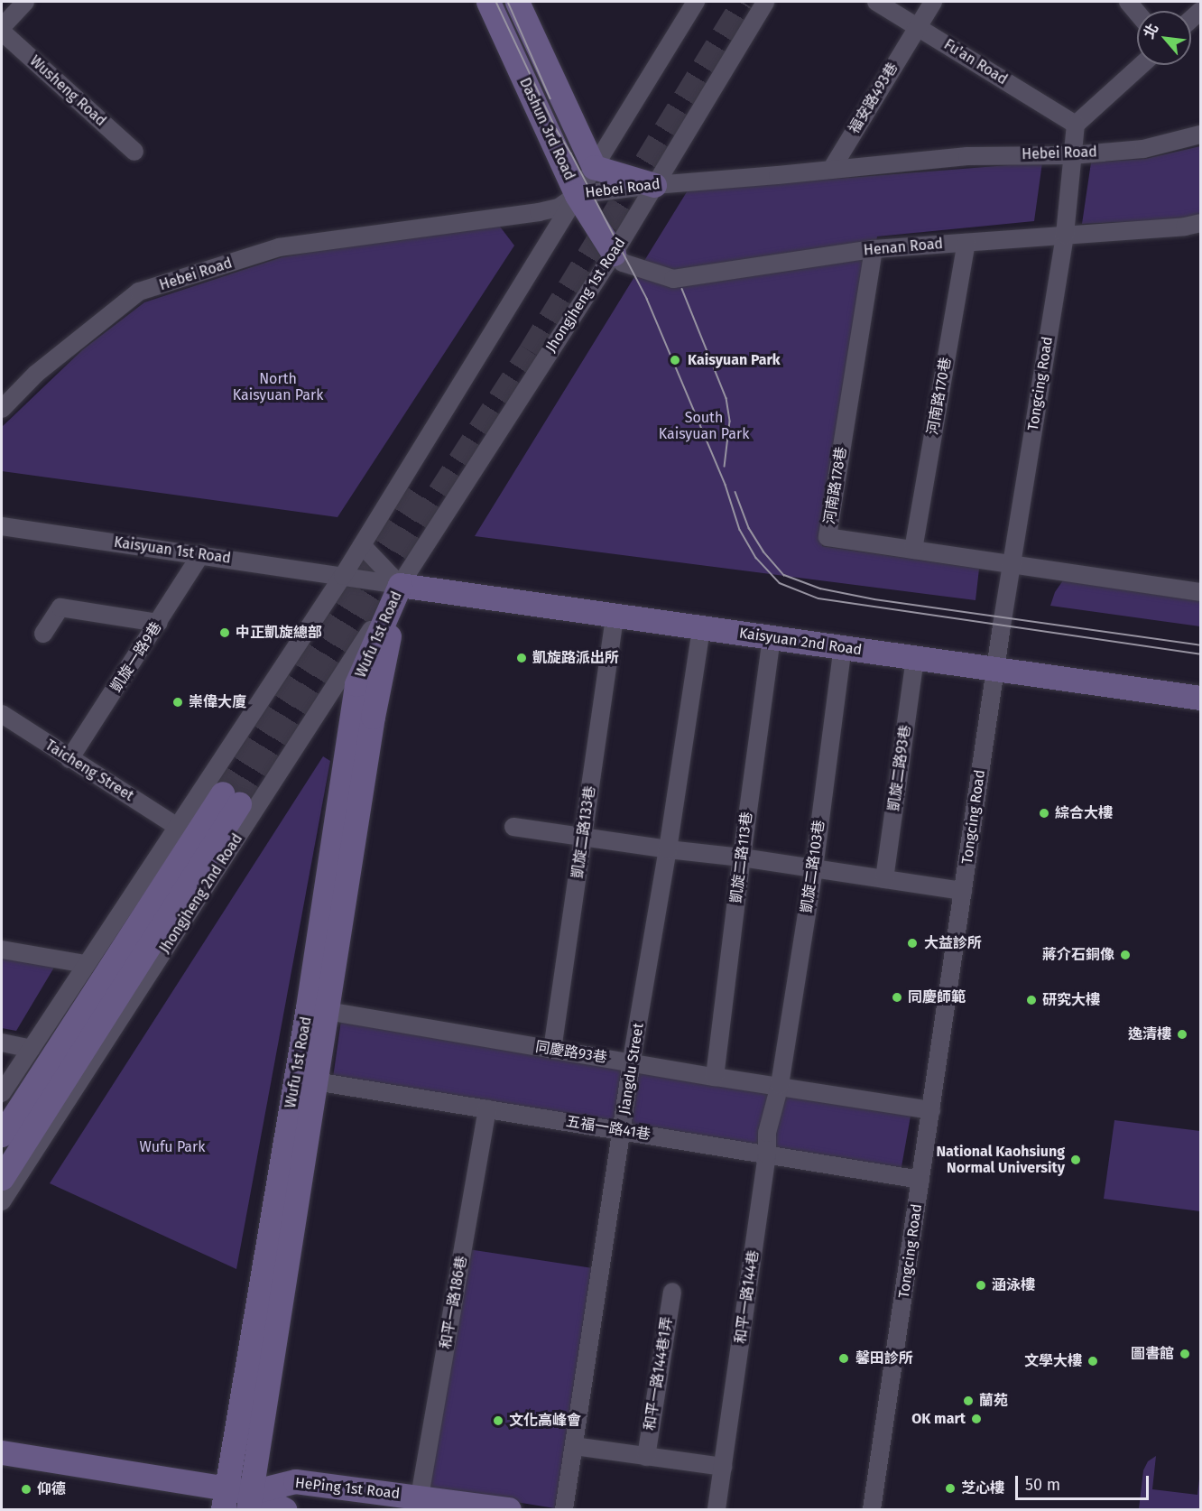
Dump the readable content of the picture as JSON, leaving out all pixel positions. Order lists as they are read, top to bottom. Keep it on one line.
{"streets":{"street":["Fu'an Road","Wusheng Road","福安路493巷","Dashun 3rd Road","Hebei Road","Henan Road","Jhongjheng 1st Road","Tongcing Road","河南路170巷","河南路178巷","Kaisyuan 1st Road","Wufu 1st Road","Kaisyuan 2nd Road","凱旋一路9巷","凱旋二路93巷","Taicheng Street","凱旋二路133巷","凱旋二路113巷","凱旋二路103巷","Jhongjheng 2nd Road","同慶路93巷","Jiangdu Street","五福一路41巷","和平一路144巷","和平一路186巷","和平一路144巷1弄","HePing 1st Road"]},"crossings":[["Fu'an Road","福安路493巷"],["Fu'an Road","Tongcing Road"],["福安路493巷","Hebei Road"],["Dashun 3rd Road","Hebei Road"],["Dashun 3rd Road","Henan Road"],["Dashun 3rd Road","Jhongjheng 1st Road"],["Hebei Road","Jhongjheng 1st Road"],["Hebei Road","Tongcing Road"],["Henan Road","Jhongjheng 1st Road"],["Henan Road","Tongcing Road"],["Henan Road","河南路170巷"],["Henan Road","河南路178巷"],["Jhongjheng 1st Road","Kaisyuan 1st Road"],["Jhongjheng 1st Road","Wufu 1st Road"],["Jhongjheng 1st Road","Kaisyuan 2nd Road"],["Jhongjheng 1st Road","Jhongjheng 2nd Road"],["Tongcing Road","河南路178巷"],["Tongcing Road","Kaisyuan 2nd Road"],["Tongcing Road","同慶路93巷"],["Tongcing Road","五福一路41巷"],["河南路170巷","河南路178巷"],["Kaisyuan 1st Road","Wufu 1st Road"],["Kaisyuan 1st Road","Kaisyuan 2nd Road"],["Kaisyuan 1st Road","凱旋一路9巷"],["Kaisyuan 1st Road","Jhongjheng 2nd Road"],["Wufu 1st Road","Kaisyuan 2nd Road"],["Wufu 1st Road","Jhongjheng 2nd Road"],["Wufu 1st Road","同慶路93巷"],["Wufu 1st Road","五福一路41巷"],["Wufu 1st Road","HePing 1st Road"],["Kaisyuan 2nd Road","凱旋二路93巷"],["Kaisyuan 2nd Road","凱旋二路133巷"],["Kaisyuan 2nd Road","凱旋二路113巷"],["Kaisyuan 2nd Road","凱旋二路103巷"],["Kaisyuan 2nd Road","Jhongjheng 2nd Road"],["Kaisyuan 2nd Road","Jiangdu Street"],["凱旋一路9巷","Taicheng Street"],["凱旋二路133巷","同慶路93巷"],["凱旋二路113巷","同慶路93巷"],["凱旋二路103巷","同慶路93巷"],["凱旋二路103巷","和平一路144巷"],["同慶路93巷","Jiangdu Street"],["同慶路93巷","和平一路144巷"],["Jiangdu Street","五福一路41巷"],["五福一路41巷","和平一路144巷"],["五福一路41巷","和平一路186巷"],["和平一路186巷","HePing 1st Road"]],"parks":["North Kaisyuan Park","South Kaisyuan Park","Wufu Park"],"places":["Kaisyuan Park","中正凱旋總部","凱旋路派出所","崇偉大廈","綜合大樓","大益診所","蔣介石銅像","同慶師範","研究大樓","逸清樓","National Kaohsiung Normal University","涵泳樓","圖書館","馨田診所","文學大樓","蘭苑","OK mart","文化高峰會","芝心樓","仰德"],"scale_bar":"50 m","north":"top left"}
